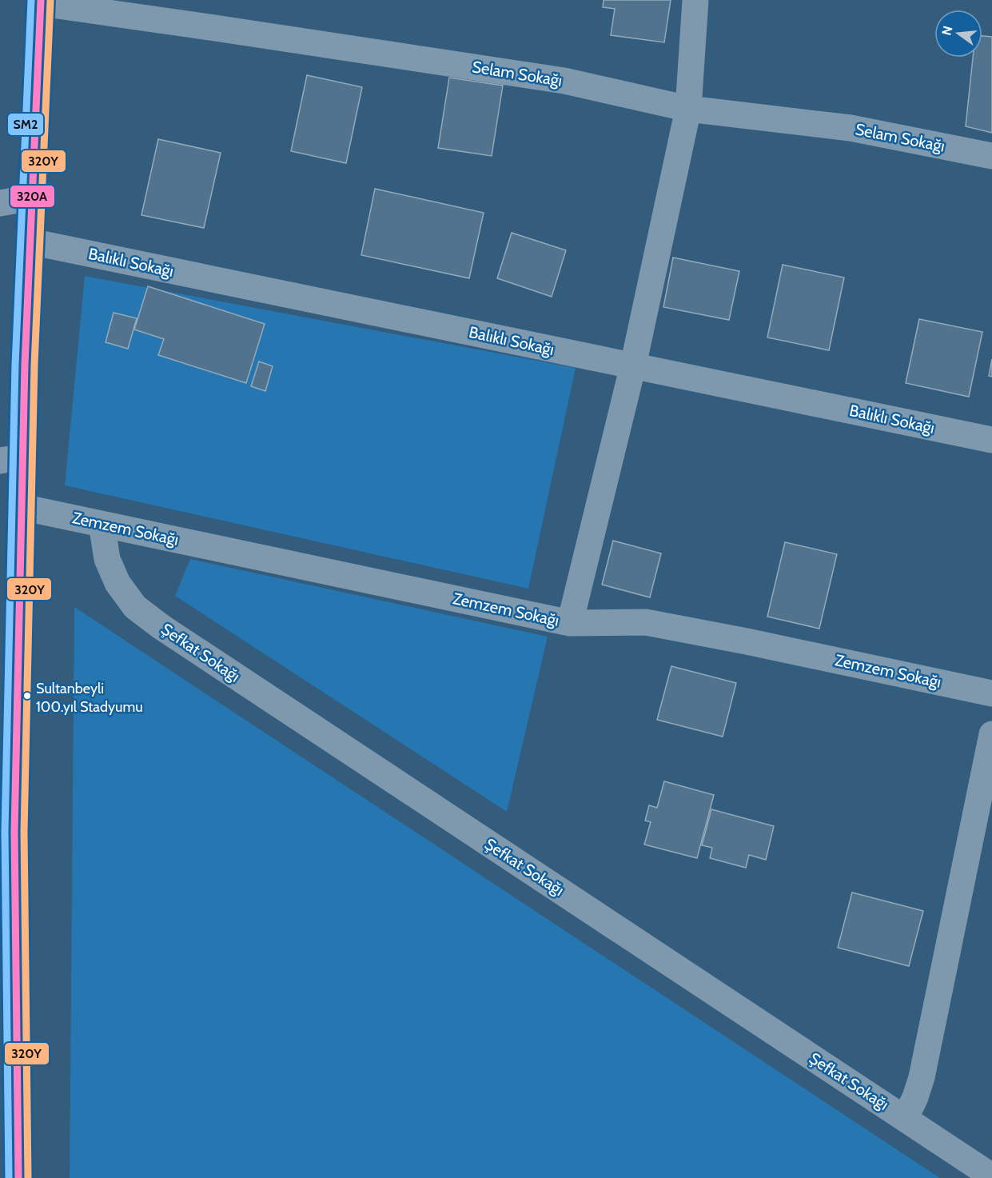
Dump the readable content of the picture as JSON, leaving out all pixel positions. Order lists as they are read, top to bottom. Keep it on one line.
{"streets":{"street":["Selam Sokağı","Balıklı Sokağı","Zemzem Sokağı","Şefkat Sokağı"]},"crossings":[["Zemzem Sokağı","Şefkat Sokağı"]],"places":["Sultanbeyli 100.yıl Stadyumu"],"lines":["transit line 320A","transit line SM2","transit line 320Y"],"north":"left"}
